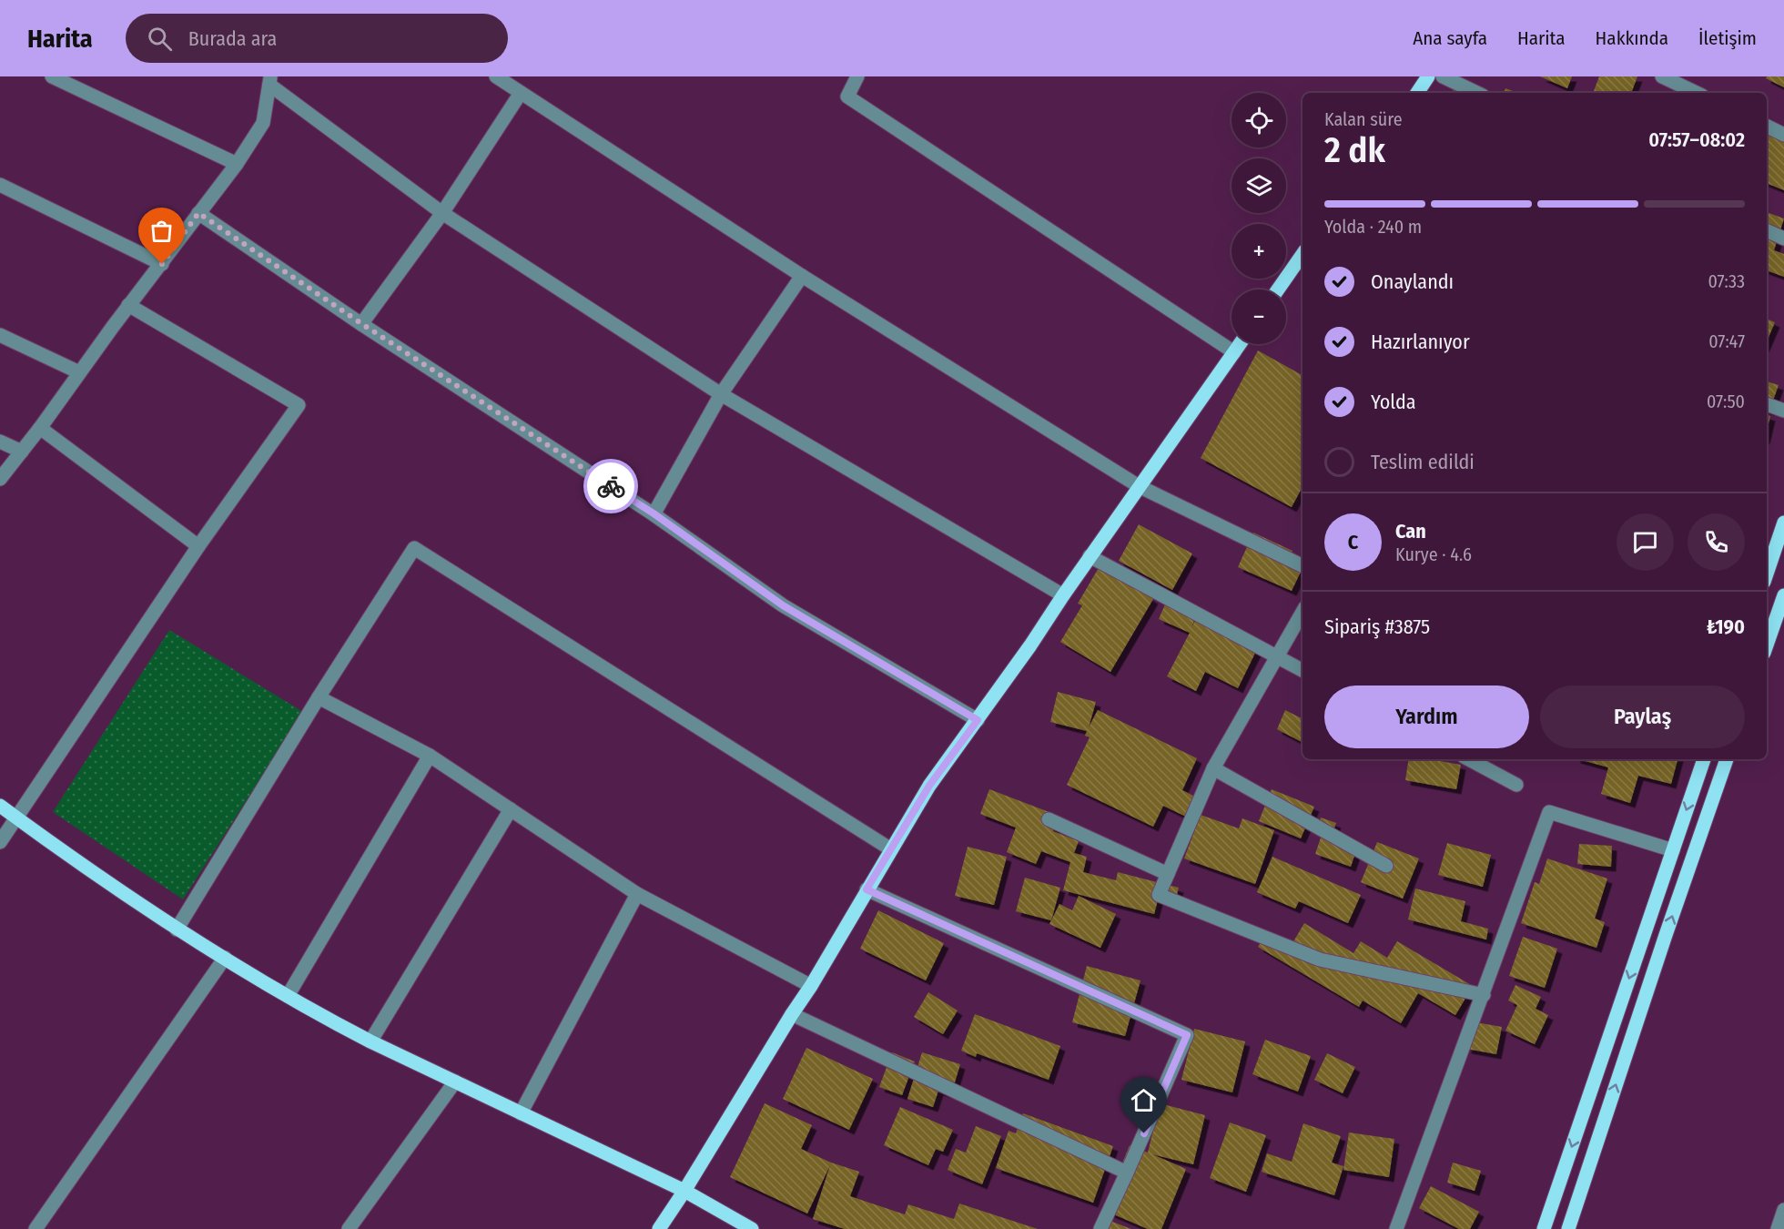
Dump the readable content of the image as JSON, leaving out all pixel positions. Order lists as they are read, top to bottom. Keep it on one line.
{"page":{"header":"Harita","search":"Burada ara","nav":["Ana sayfa","Harita","Hakkında","İletişim"],"map_buttons":["+","−"],"heading":["2 dk","Kalan süre","07:57–08:02"],"panel":["Can","Kurye · 4.6","Sipariş #3875","₺190"],"bar":"Yolda · 240 m","list":[["Onaylandı","07:33"],["Hazırlanıyor","07:47"],["Yolda","07:50"],"Teslim edildi"],"round":"C","buttons":["Yardım","Paylaş"]}}
